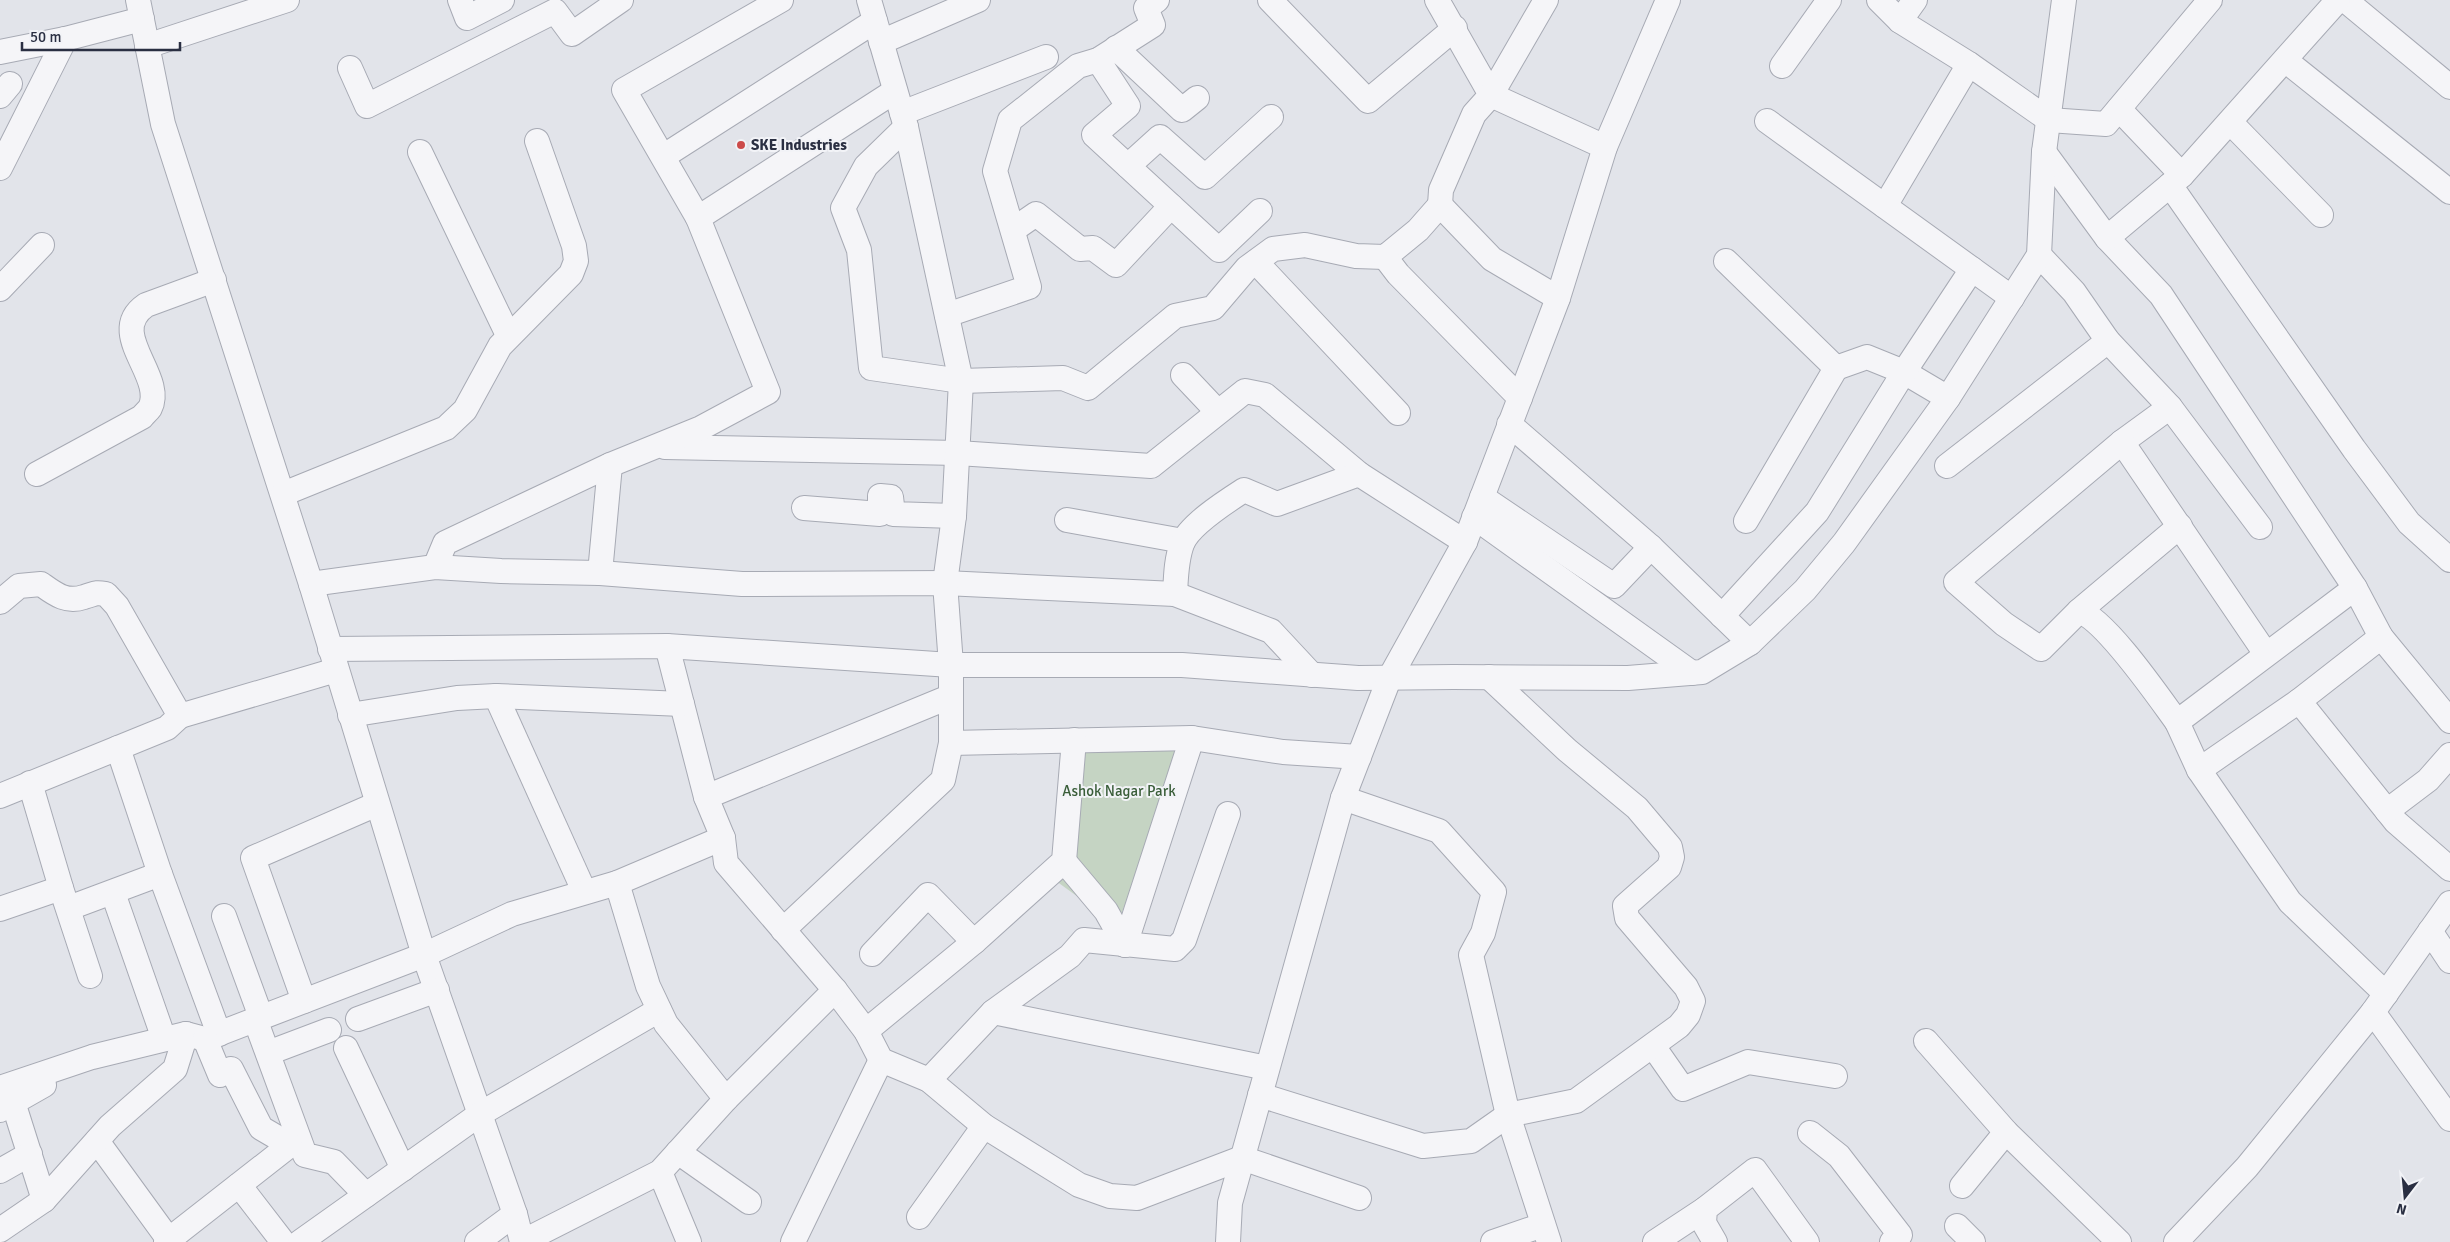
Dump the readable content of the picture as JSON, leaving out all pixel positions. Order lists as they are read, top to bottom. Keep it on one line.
{"parks":["Ashok Nagar Park"],"places":["SKE Industries"],"scale_bar":"50 m","north":"bottom"}
